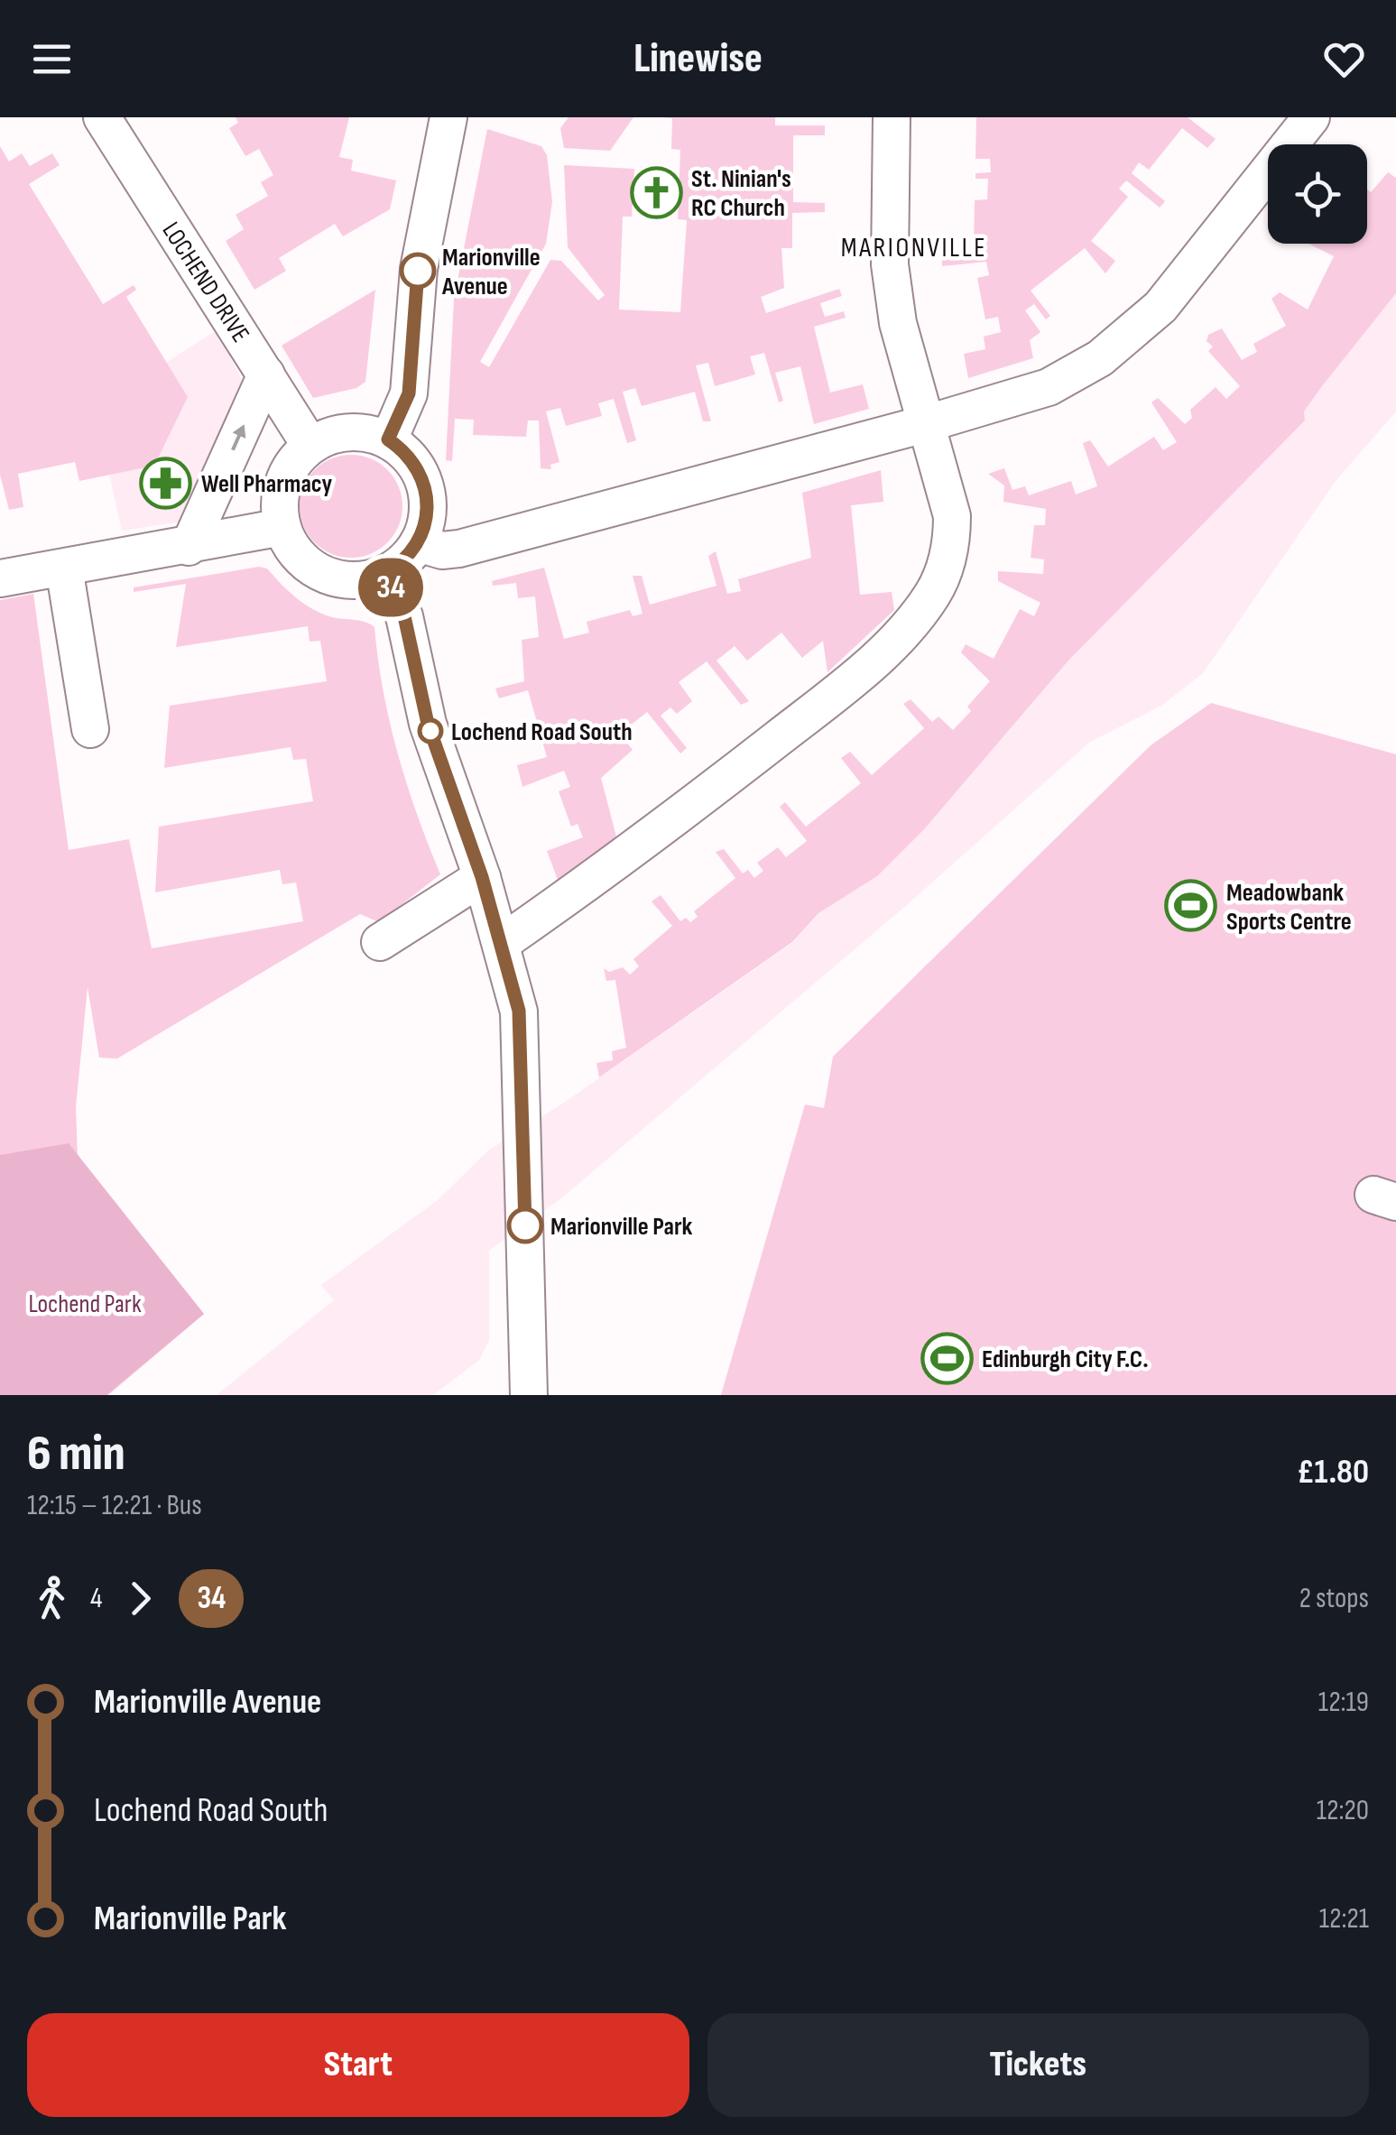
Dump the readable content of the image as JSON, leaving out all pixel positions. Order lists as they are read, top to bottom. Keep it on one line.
{"streets":{"street":["LOCHEND DRIVE"]},"districts":["MARIONVILLE"],"parks":["Lochend Park"],"places":{"church":["St. Ninian's RC Church"],"other":["Marionville Avenue","Lochend Road South","Marionville Park"],"pharmacy":["Well Pharmacy"],"sports":["Meadowbank Sports Centre","Edinburgh City F.C."]},"lines":["bus line 34"],"page":{"header":"Linewise","on_map":"34","heading":["6 min","12:15 – 12:21 · Bus","£1.80"],"legs":["4","34","2 stops"],"list":[{"name":"Marionville Avenue","value":"12:19"},{"name":"Lochend Road South","value":"12:20"},{"name":"Marionville Park","value":"12:21"}],"buttons":["Start","Tickets"]}}
